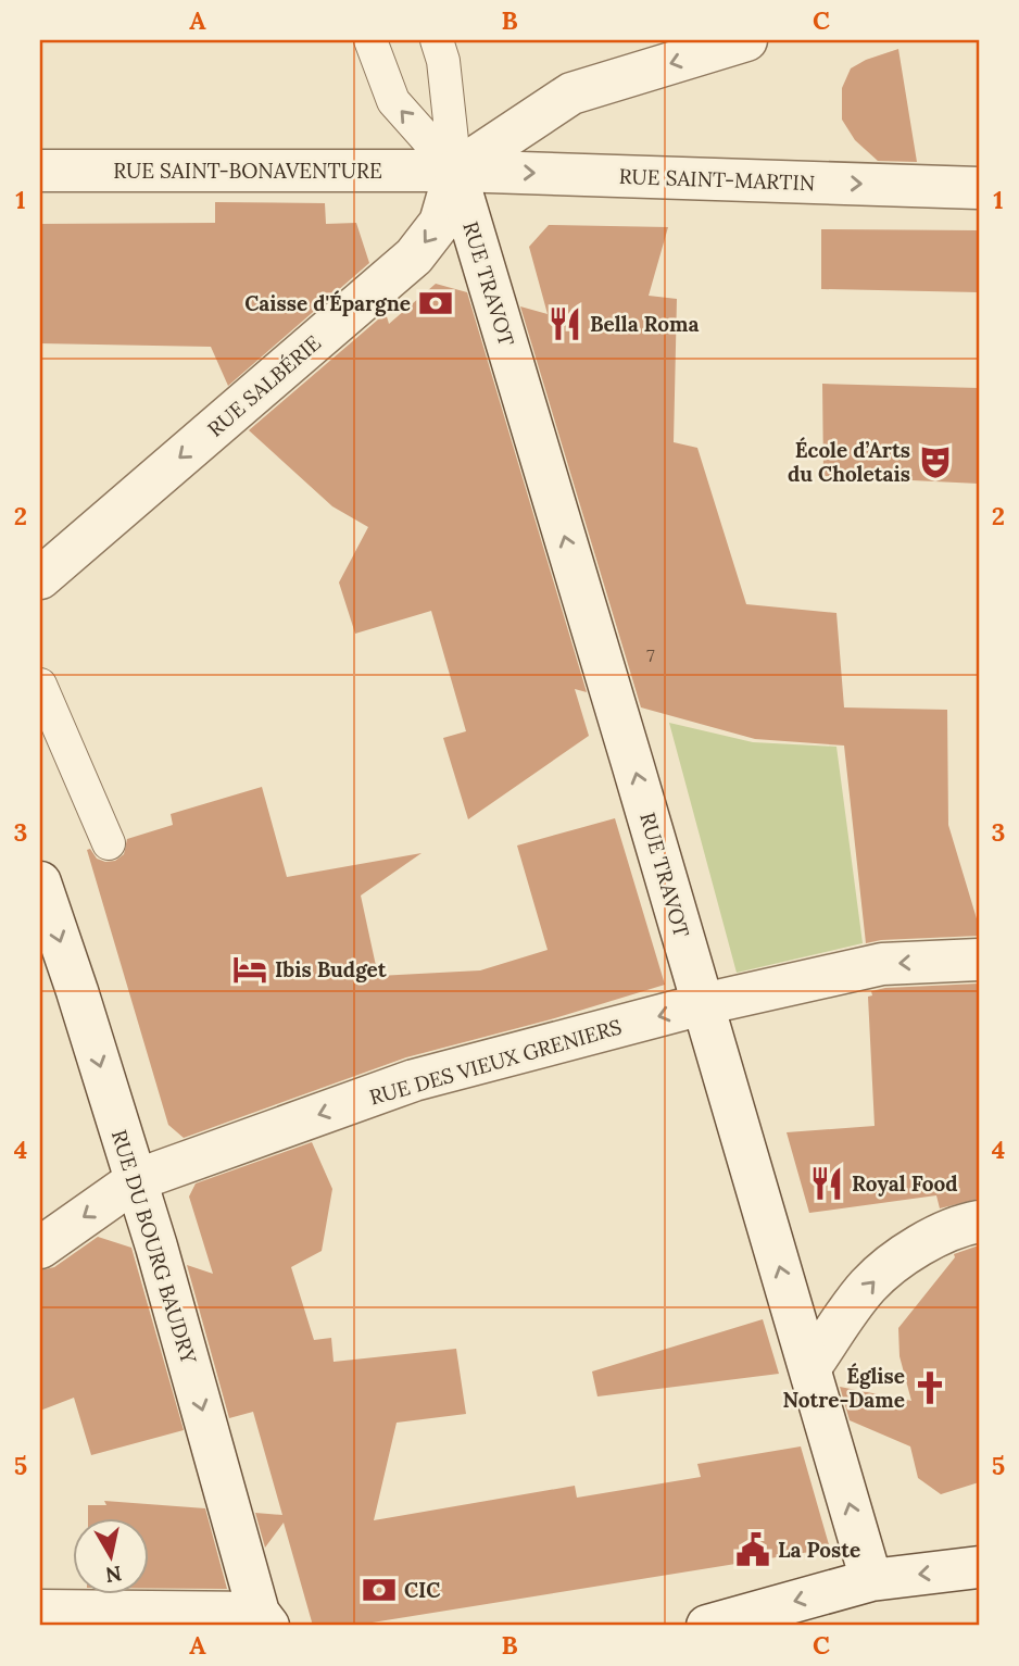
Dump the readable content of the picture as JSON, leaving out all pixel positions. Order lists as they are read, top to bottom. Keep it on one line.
{"streets":{"street":["RUE SAINT-BONAVENTURE","RUE SAINT-MARTIN","RUE TRAVOT","RUE SALBÉRIE","RUE DES VIEUX GRENIERS","RUE DU BOURG BAUDRY"]},"crossings":[["RUE SAINT-BONAVENTURE","RUE SAINT-MARTIN"],["RUE SAINT-BONAVENTURE","RUE TRAVOT"],["RUE SAINT-BONAVENTURE","RUE SALBÉRIE"],["RUE SAINT-MARTIN","RUE TRAVOT"],["RUE SAINT-MARTIN","RUE SALBÉRIE"],["RUE TRAVOT","RUE SALBÉRIE"],["RUE TRAVOT","RUE DES VIEUX GRENIERS"],["RUE DES VIEUX GRENIERS","RUE DU BOURG BAUDRY"]],"one_way":["RUE SAINT-MARTIN","RUE TRAVOT","RUE SALBÉRIE","RUE DES VIEUX GRENIERS","RUE DU BOURG BAUDRY"],"places":{"bank":["Caisse d'Épargne","CIC"],"restaurant":["Bella Roma","Royal Food"],"theatre":["École d’Arts du Choletais"],"hotel":["Ibis Budget"],"church":["Église Notre-Dame"],"public building":["La Poste"]},"house_numbers":["7"],"north":"bottom","grid":{"columns":["A","B","C"],"rows":["1","2","3","4","5"]}}
